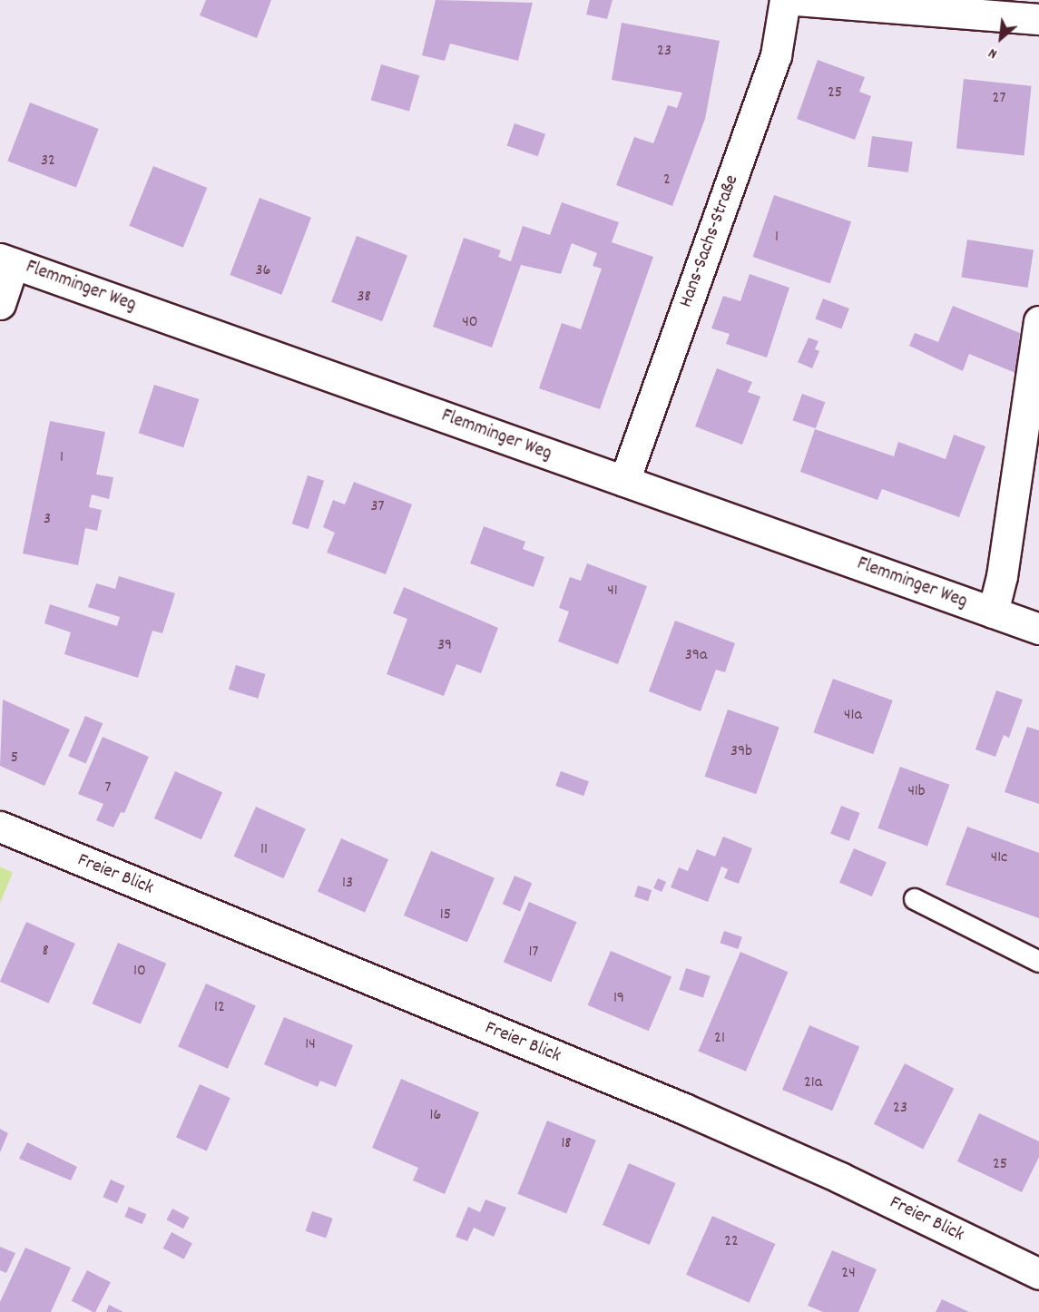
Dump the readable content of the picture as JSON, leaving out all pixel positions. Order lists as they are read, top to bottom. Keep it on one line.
{"streets":{"street":["Hans-Sachs-Straße","Flemminger Weg","Freier Blick"]},"crossings":[["Hans-Sachs-Straße","Flemminger Weg"]],"house_numbers":["23","25","27","32","2","1","36","38","40","1","37","3","41","39","39a","41a","39b","5","7","41b","11","41c","13","15","8","17","10","19","12","21","14","21a","23","16","18","25","22","24"],"north":"bottom left"}
